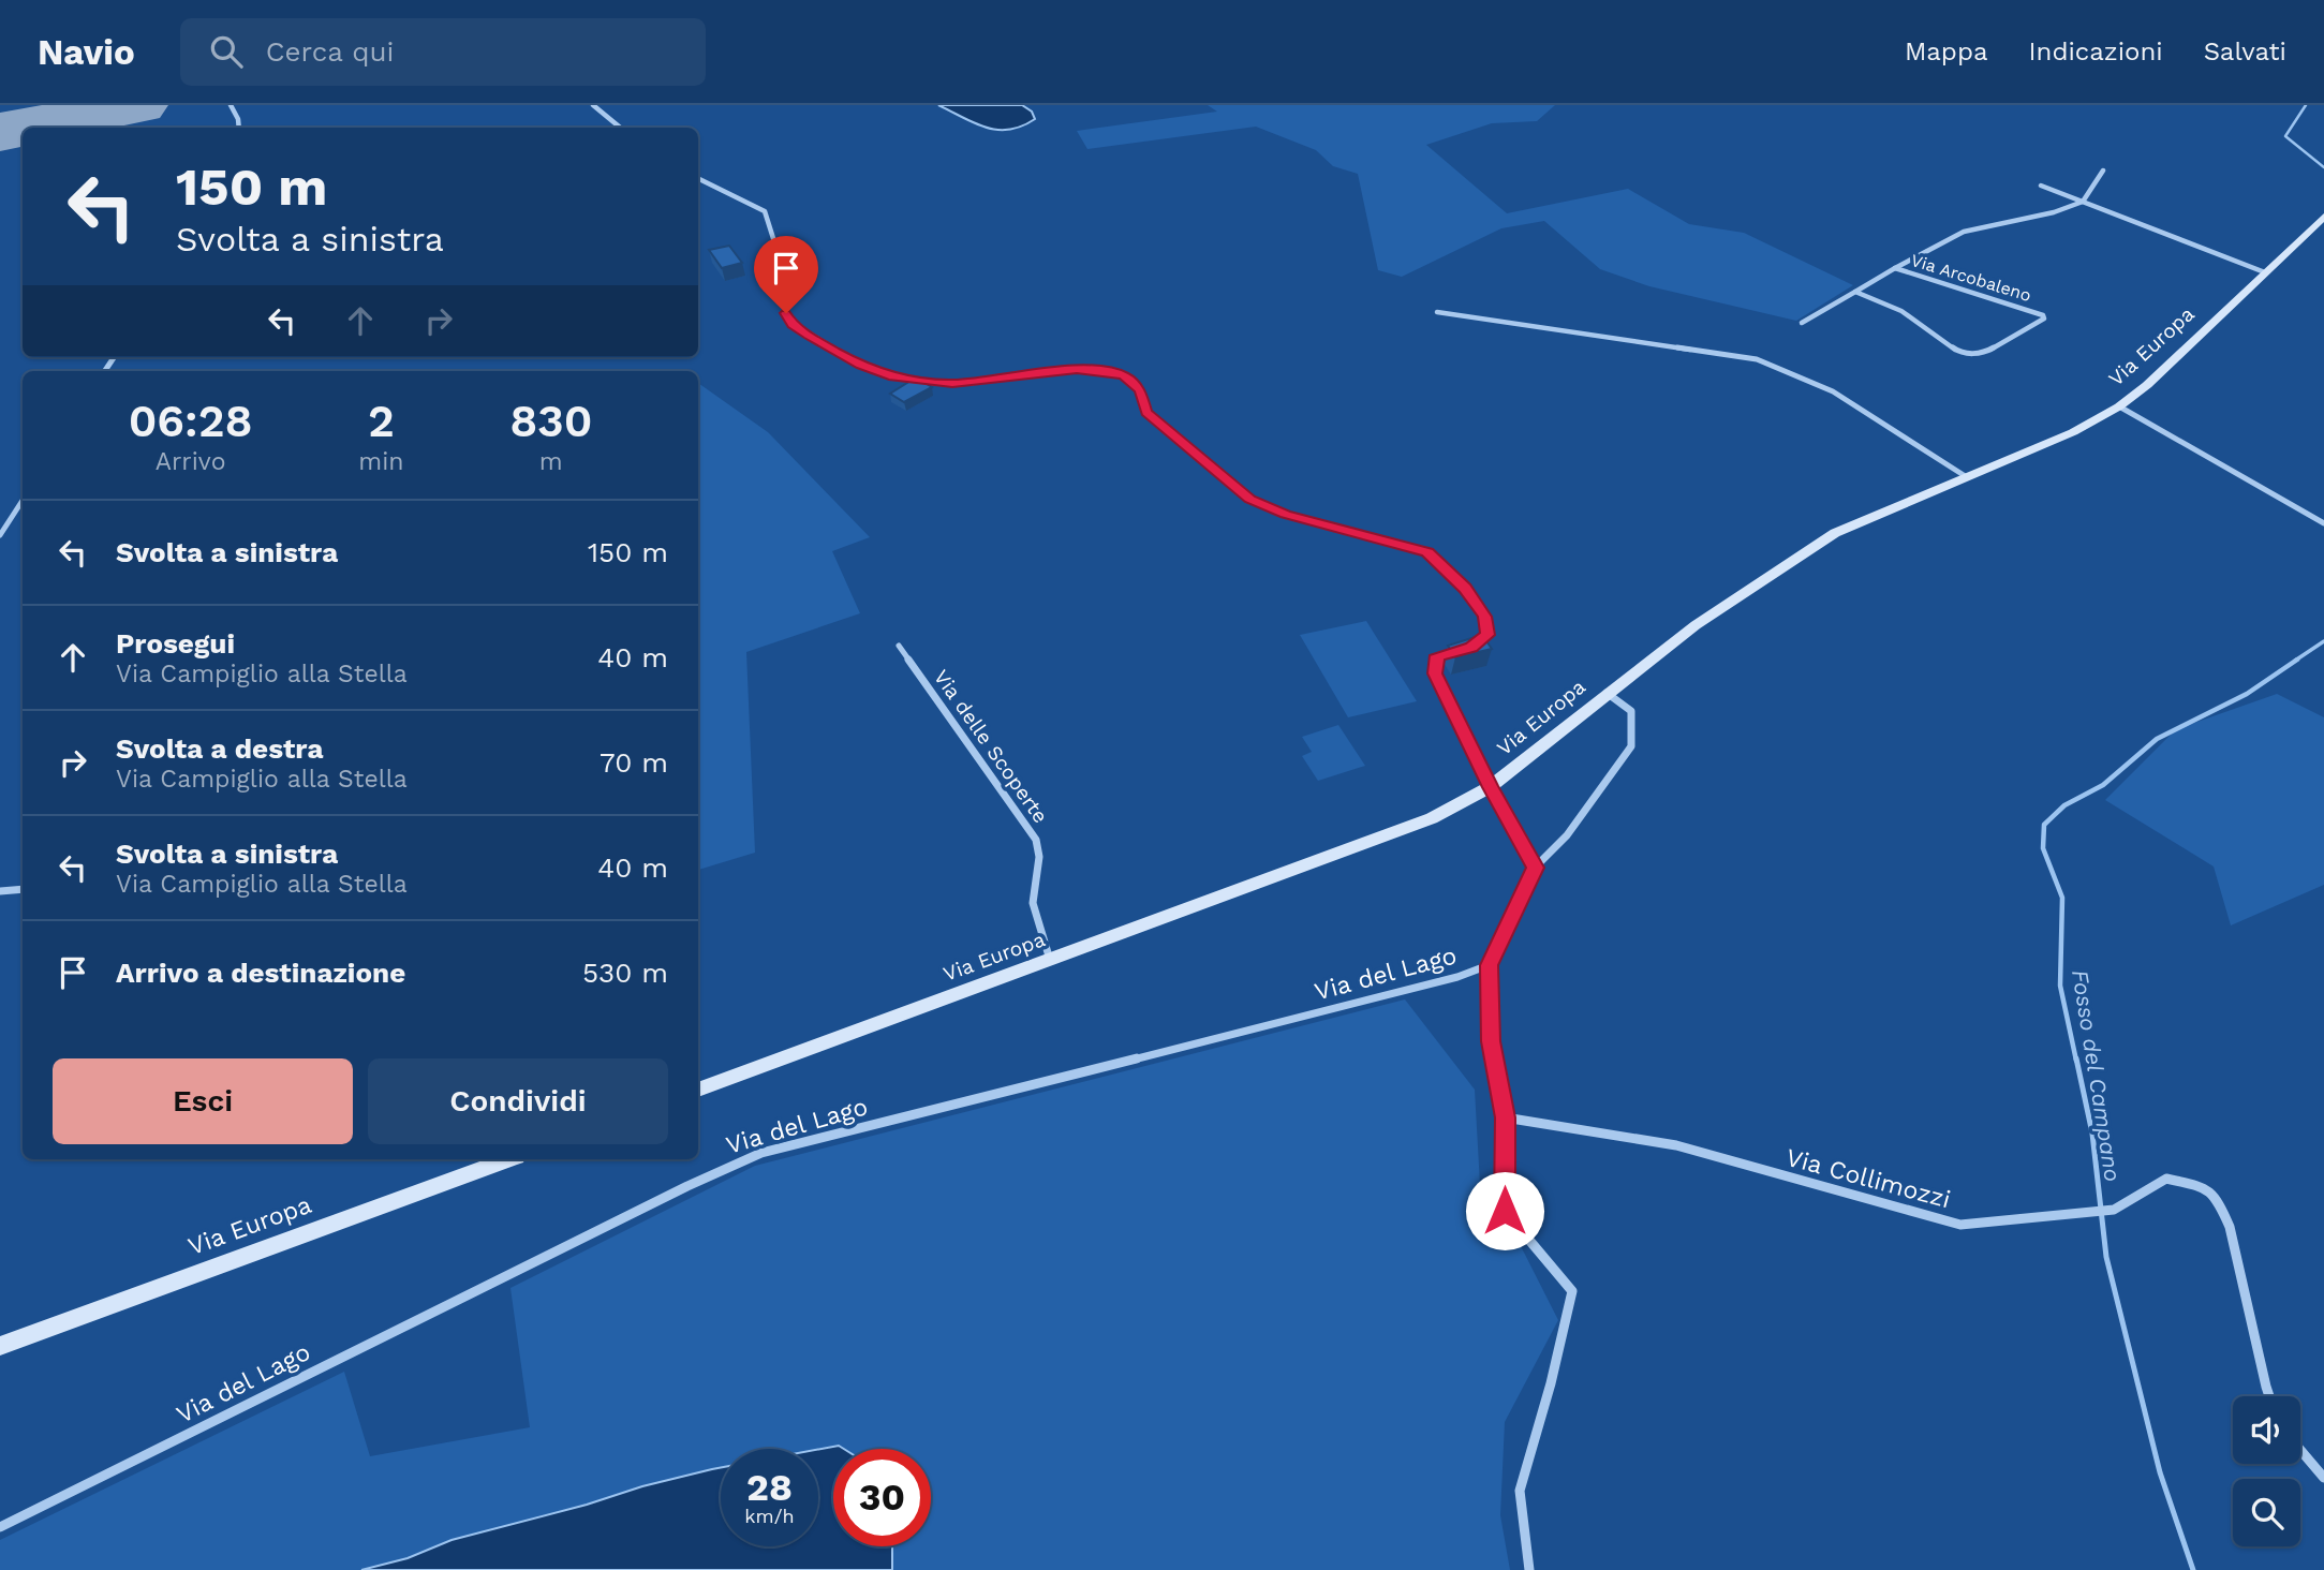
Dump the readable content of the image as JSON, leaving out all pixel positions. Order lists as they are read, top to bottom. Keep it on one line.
{"streets":{"main road":["Via Europa"],"street":["Via Arcobaleno","Via delle Scoperte","Via del Lago","Via Collimozzi"]},"crossings":[["Via Europa","Via delle Scoperte"]],"water":["Fosso del Campano"],"page":{"header":"Navio","search":"Cerca qui","nav":["Mappa","Indicazioni","Salvati"],"turn":["150 m","Svolta a sinistra"],"eta":["06:28","Arrivo","2","min","830","m"],"list":[{"name":"Svolta a sinistra","value":"150 m"},{"name":"Prosegui","note":"Via Campiglio alla Stella","value":"40 m"},{"name":"Svolta a destra","note":"Via Campiglio alla Stella","value":"70 m"},{"name":"Svolta a sinistra","note":"Via Campiglio alla Stella","value":"40 m"},{"name":"Arrivo a destinazione","value":"530 m"}],"buttons":["Esci","Condividi"],"speed":"28 km/h","limit":"30"}}
